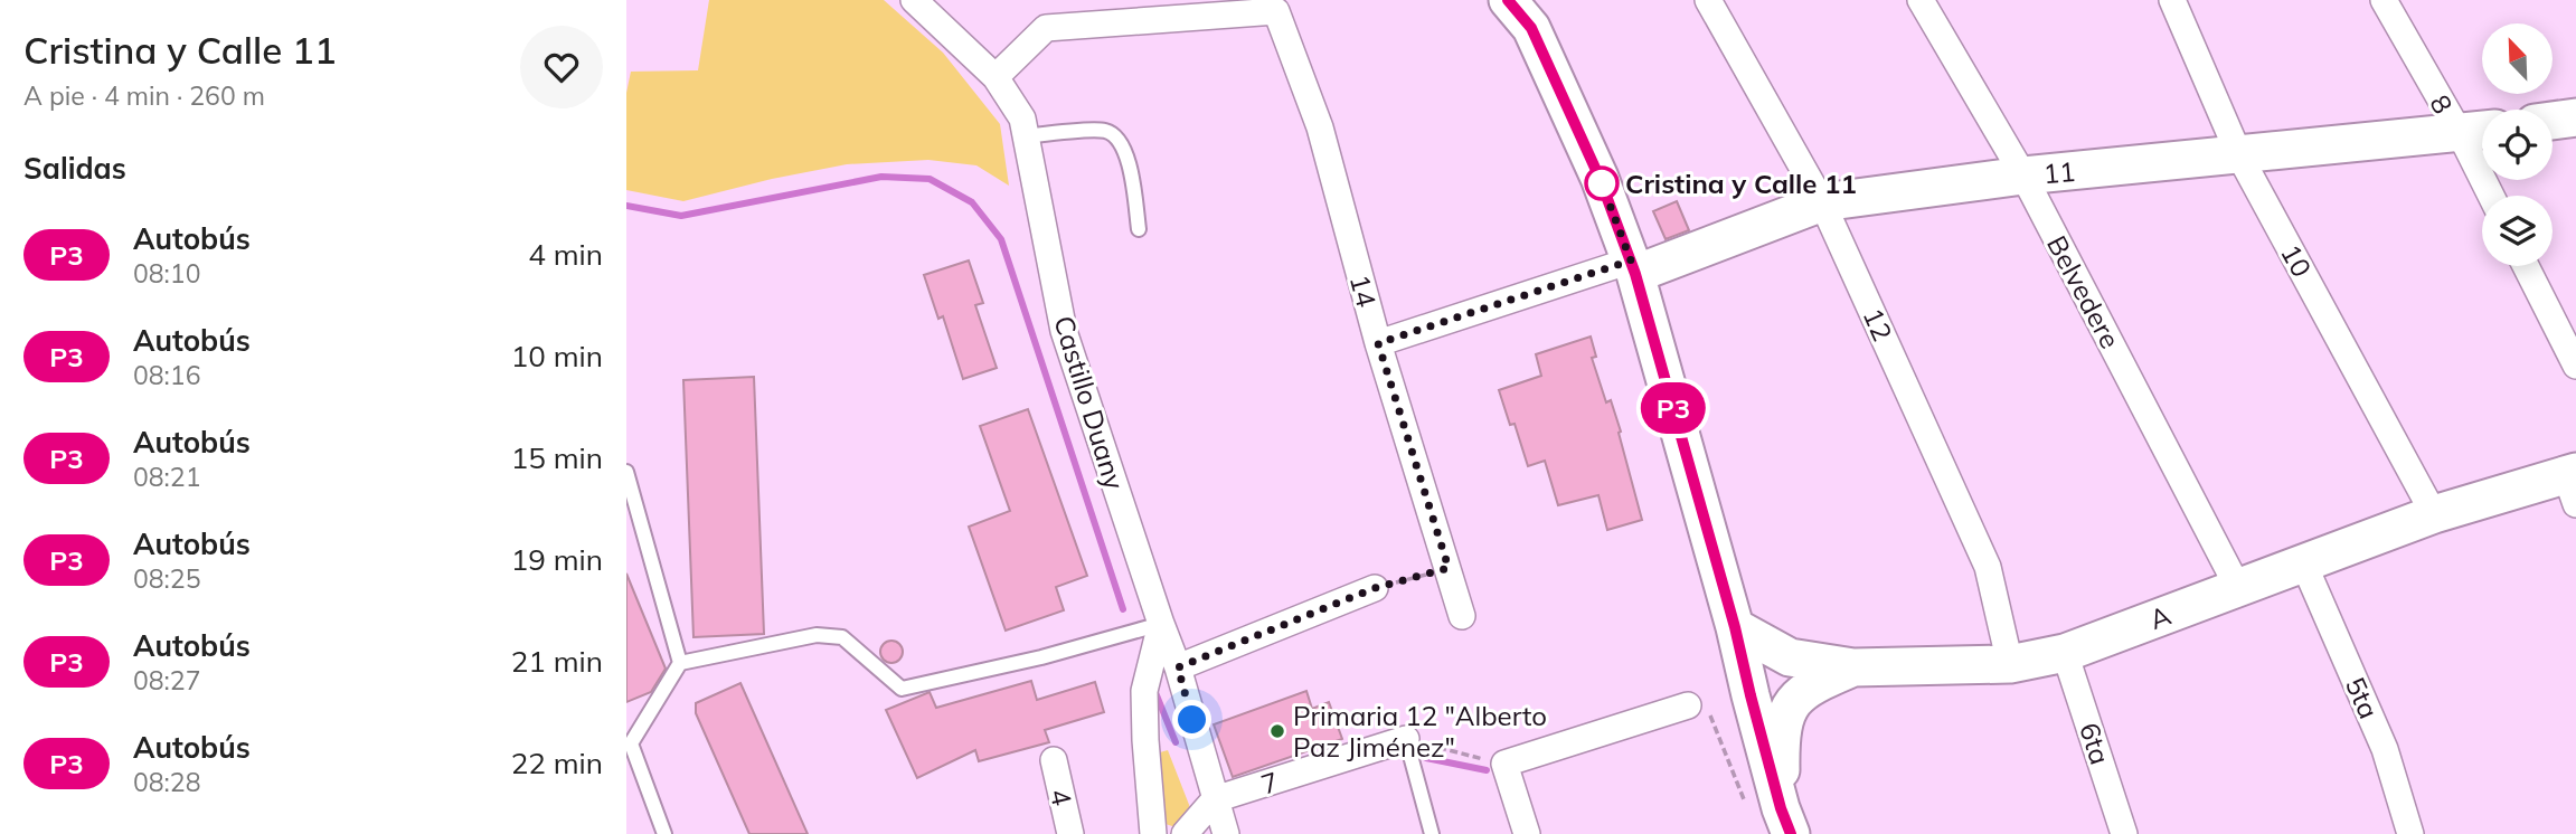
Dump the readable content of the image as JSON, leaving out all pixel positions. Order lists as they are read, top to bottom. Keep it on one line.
{"streets":{"main road":["11","A"],"street":["8","10","14","Belvedere","12","Castillo Duany","5ta","6ta","7","4"]},"crossings":[["8","11"],["11","10"],["11","14"],["11","Belvedere"],["11","12"],["10","A"],["14","Castillo Duany"],["Belvedere","A"],["12","A"],["Castillo Duany","7"],["A","5ta"],["A","6ta"]],"places":["Cristina y Calle 11","Primaria 12 \"Alberto Paz Jiménez\""],"lines":["bus line P3"],"north":"top left","page":{"heading":[["Cristina y Calle 11","A pie · 4 min · 260 m"],"Salidas"],"on_map":"P3","list":[{"mark":"P3","name":"Autobús","note":"08:10","value":"4 min"},{"mark":"P3","name":"Autobús","note":"08:16","value":"10 min"},{"mark":"P3","name":"Autobús","note":"08:21","value":"15 min"},{"mark":"P3","name":"Autobús","note":"08:25","value":"19 min"},{"mark":"P3","name":"Autobús","note":"08:27","value":"21 min"},{"mark":"P3","name":"Autobús","note":"08:28","value":"22 min"}]}}
